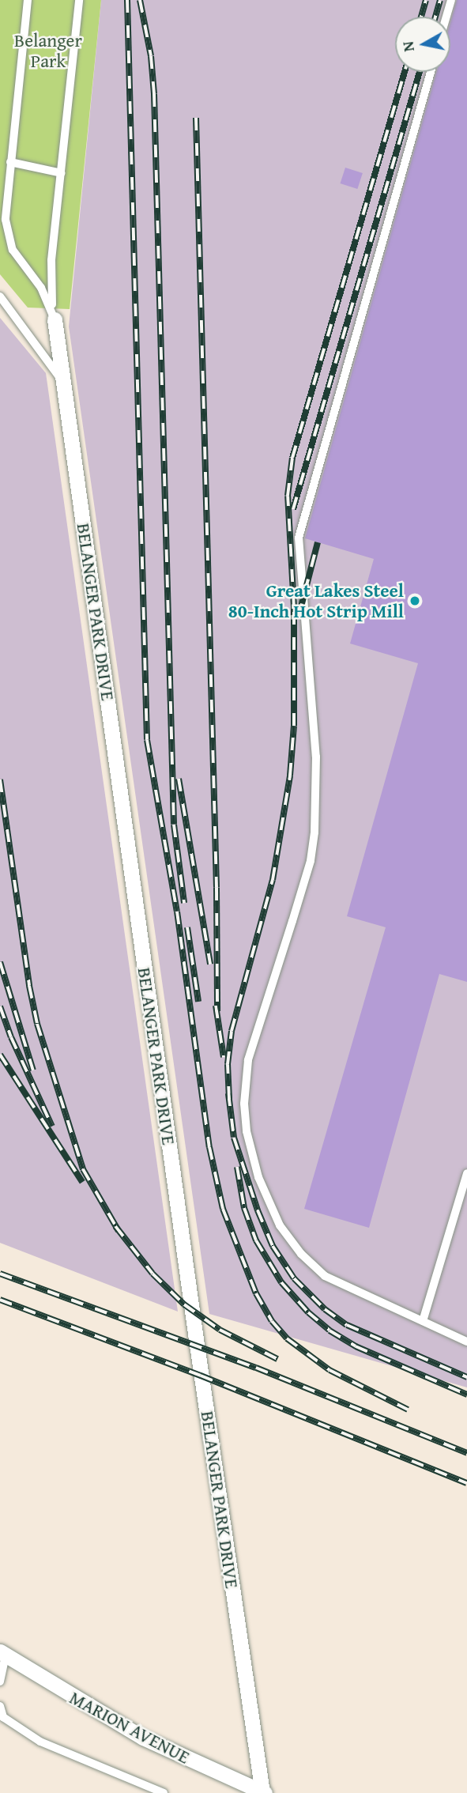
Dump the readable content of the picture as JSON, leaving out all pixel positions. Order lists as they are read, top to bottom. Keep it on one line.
{"streets":{"street":["BELANGER PARK DRIVE","MARION AVENUE"]},"crossings":[["BELANGER PARK DRIVE","MARION AVENUE"]],"parks":["Belanger Park"],"places":["Great Lakes Steel 80-Inch Hot Strip Mill"],"north":"left"}
